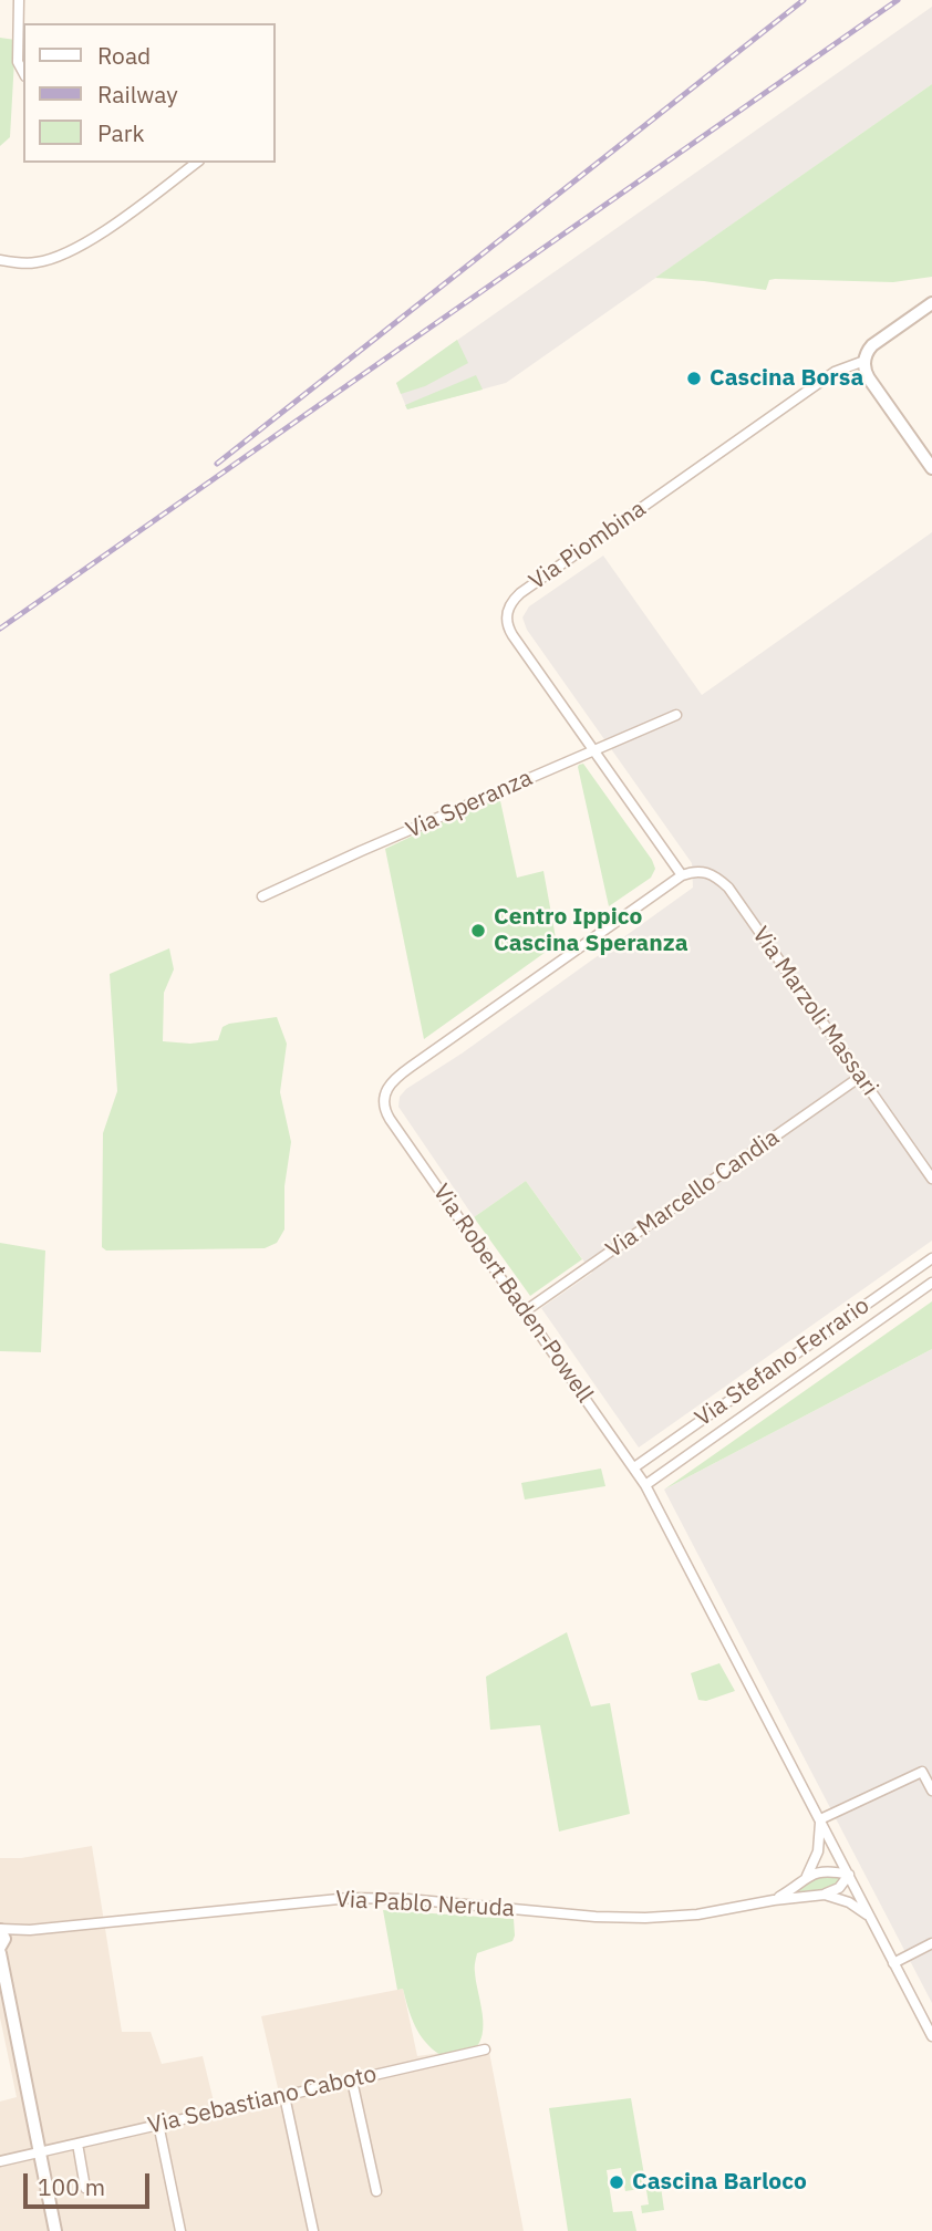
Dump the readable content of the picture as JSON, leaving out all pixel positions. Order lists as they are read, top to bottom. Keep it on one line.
{"streets":{"street":["Via Piombina","Via Speranza","Via Marzoli Massari","Via Marcello Candia","Via Robert Baden-Powell","Via Stefano Ferrario","Via Pablo Neruda","Via Sebastiano Caboto"]},"crossings":[["Via Piombina","Via Speranza"],["Via Piombina","Via Marzoli Massari"],["Via Piombina","Via Robert Baden-Powell"],["Via Marzoli Massari","Via Marcello Candia"],["Via Marzoli Massari","Via Robert Baden-Powell"],["Via Marcello Candia","Via Robert Baden-Powell"],["Via Robert Baden-Powell","Via Stefano Ferrario"]],"places":["Cascina Borsa","Centro Ippico Cascina Speranza","Cascina Barloco"],"legend":["Road","Railway","Park"],"scale_bar":"100 m"}
